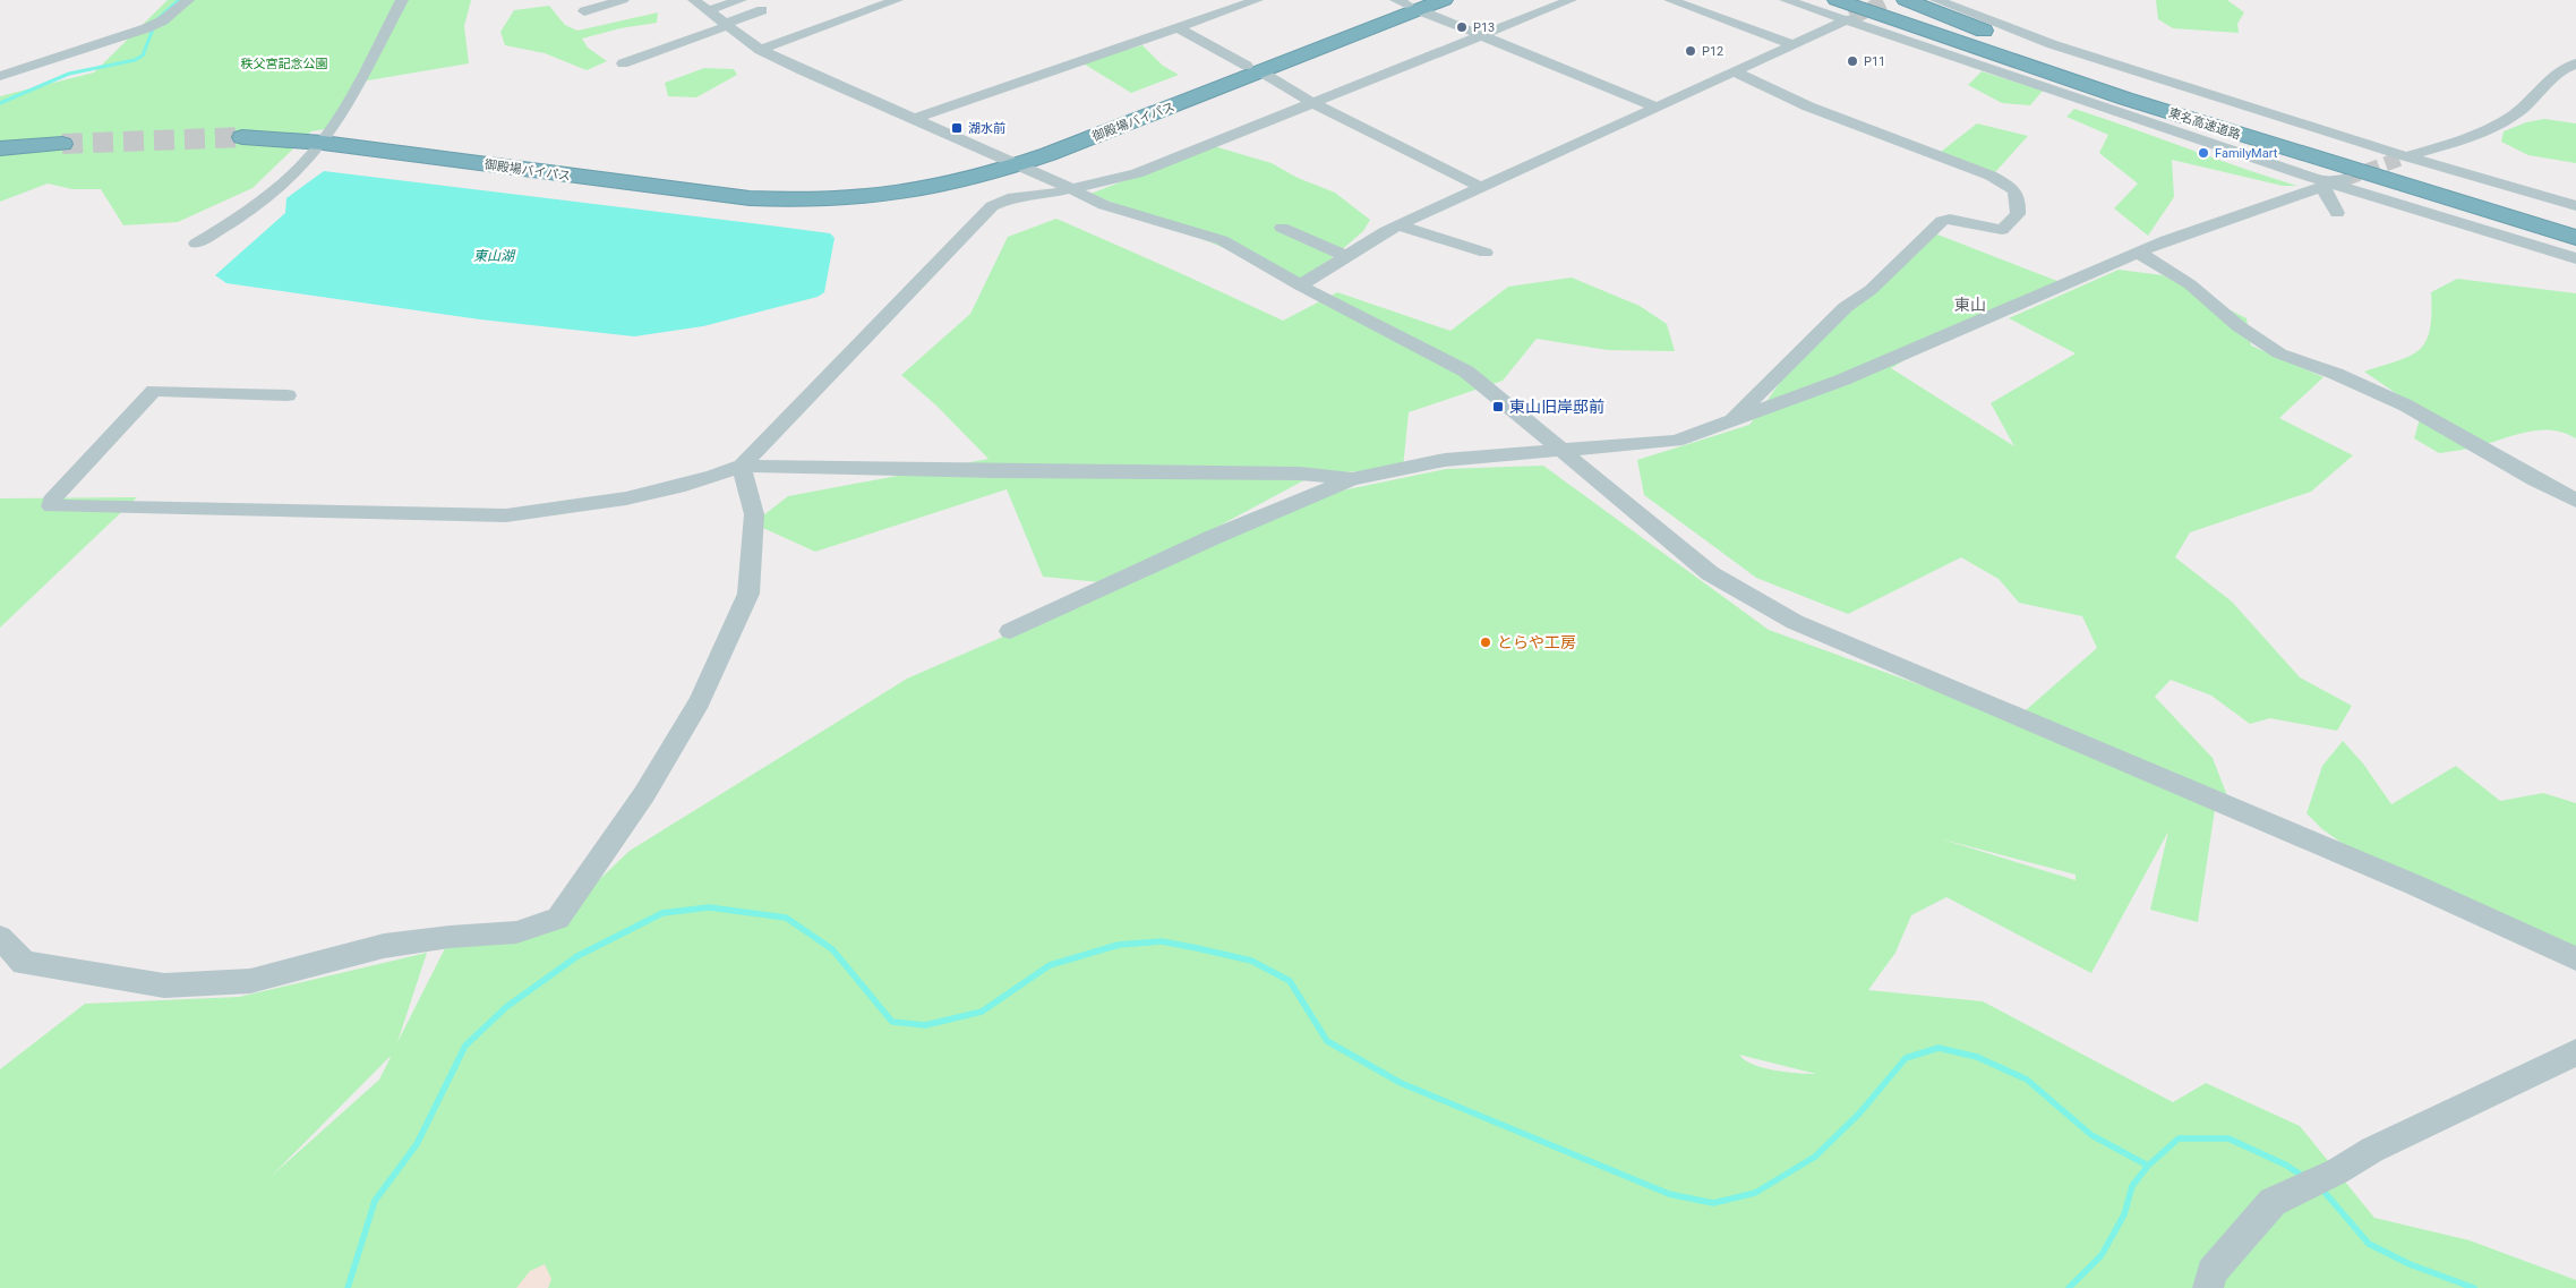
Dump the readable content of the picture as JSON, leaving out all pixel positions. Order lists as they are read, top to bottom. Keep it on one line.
{"streets":{"highway":["御殿場バイパス","東名高速道路"]},"districts":["東山"],"water":["東山湖"],"parks":["秩父宮記念公園"],"places":{"other":["P13","P12","P11","FamilyMart","とらや工房"],"transit":["湖水前","東山旧岸邸前"]}}
